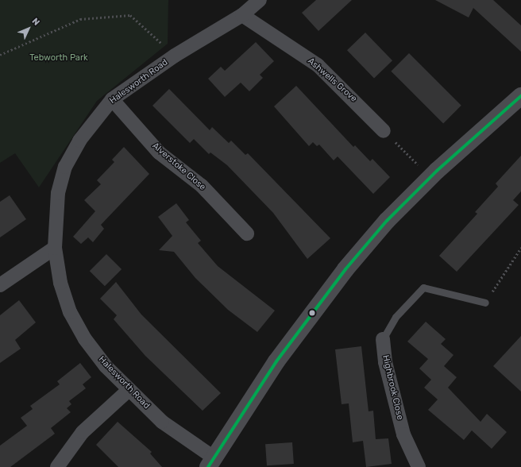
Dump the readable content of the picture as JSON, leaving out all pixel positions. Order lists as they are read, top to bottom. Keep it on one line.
{"streets":{"street":["Ashwells Grove","Halesworth Road","Alverstoke Close","Highbrook Close"]},"crossings":[["Ashwells Grove","Halesworth Road"],["Halesworth Road","Alverstoke Close"]],"parks":["Tebworth Park"],"north":"top right"}
